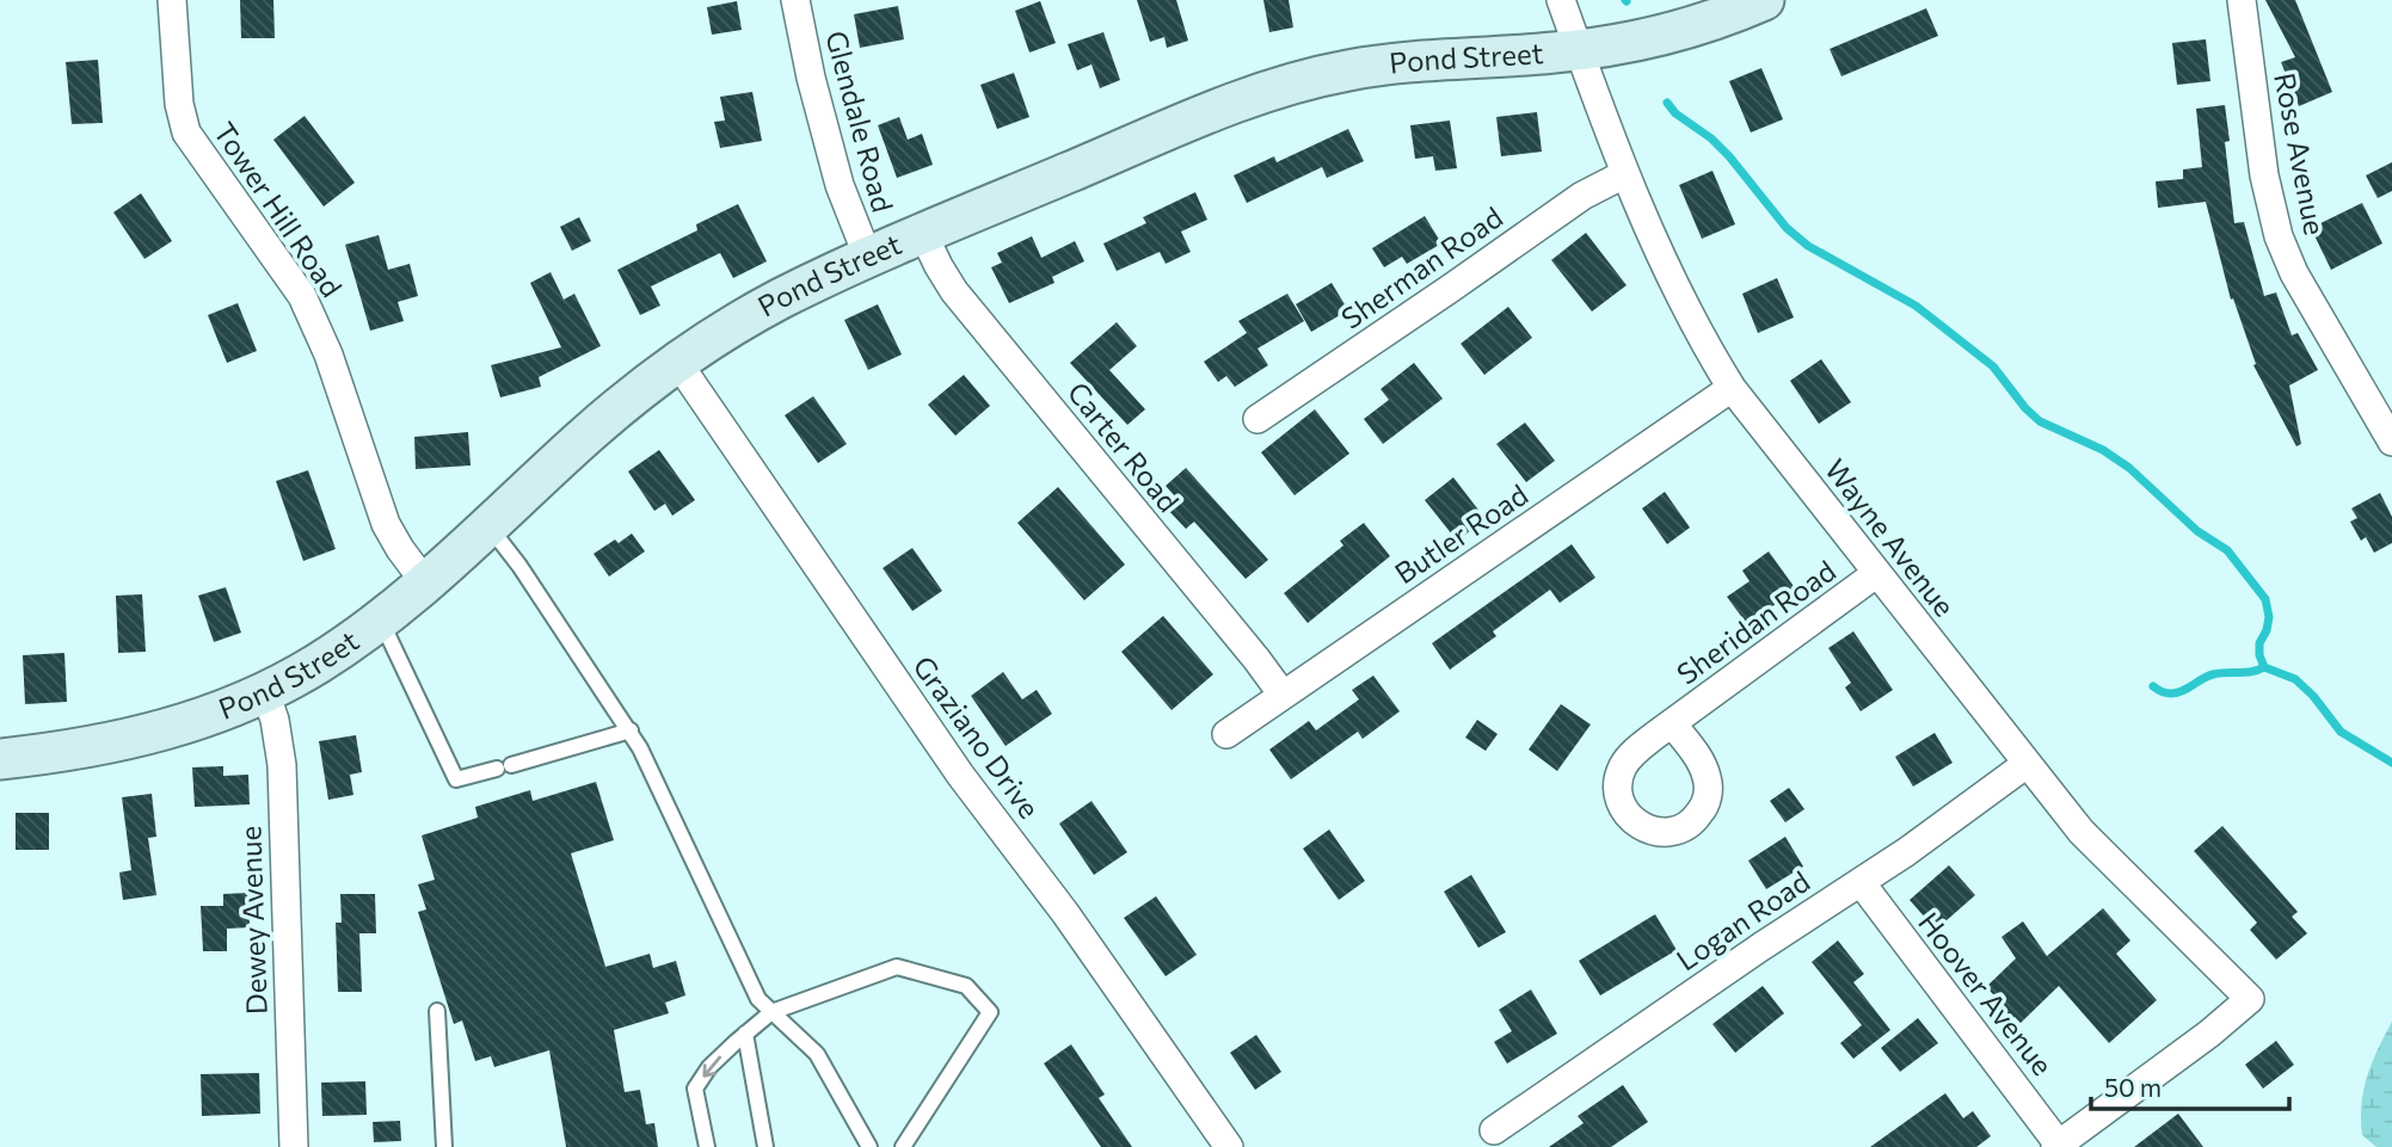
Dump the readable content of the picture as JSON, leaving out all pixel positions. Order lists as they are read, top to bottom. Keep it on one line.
{"streets":{"main road":["Pond Street"],"street":["Glendale Road","Rose Avenue","Tower Hill Road","Sherman Road","Carter Road","Butler Road","Wayne Avenue","Sheridan Road","Graziano Drive","Dewey Avenue","Logan Road","Hoover Avenue"]},"crossings":[["Pond Street","Glendale Road"],["Pond Street","Tower Hill Road"],["Pond Street","Carter Road"],["Pond Street","Wayne Avenue"],["Pond Street","Graziano Drive"],["Pond Street","Dewey Avenue"],["Sherman Road","Wayne Avenue"],["Carter Road","Butler Road"],["Butler Road","Wayne Avenue"],["Wayne Avenue","Sheridan Road"],["Wayne Avenue","Logan Road"],["Wayne Avenue","Hoover Avenue"],["Logan Road","Hoover Avenue"]],"scale_bar":"50 m"}
